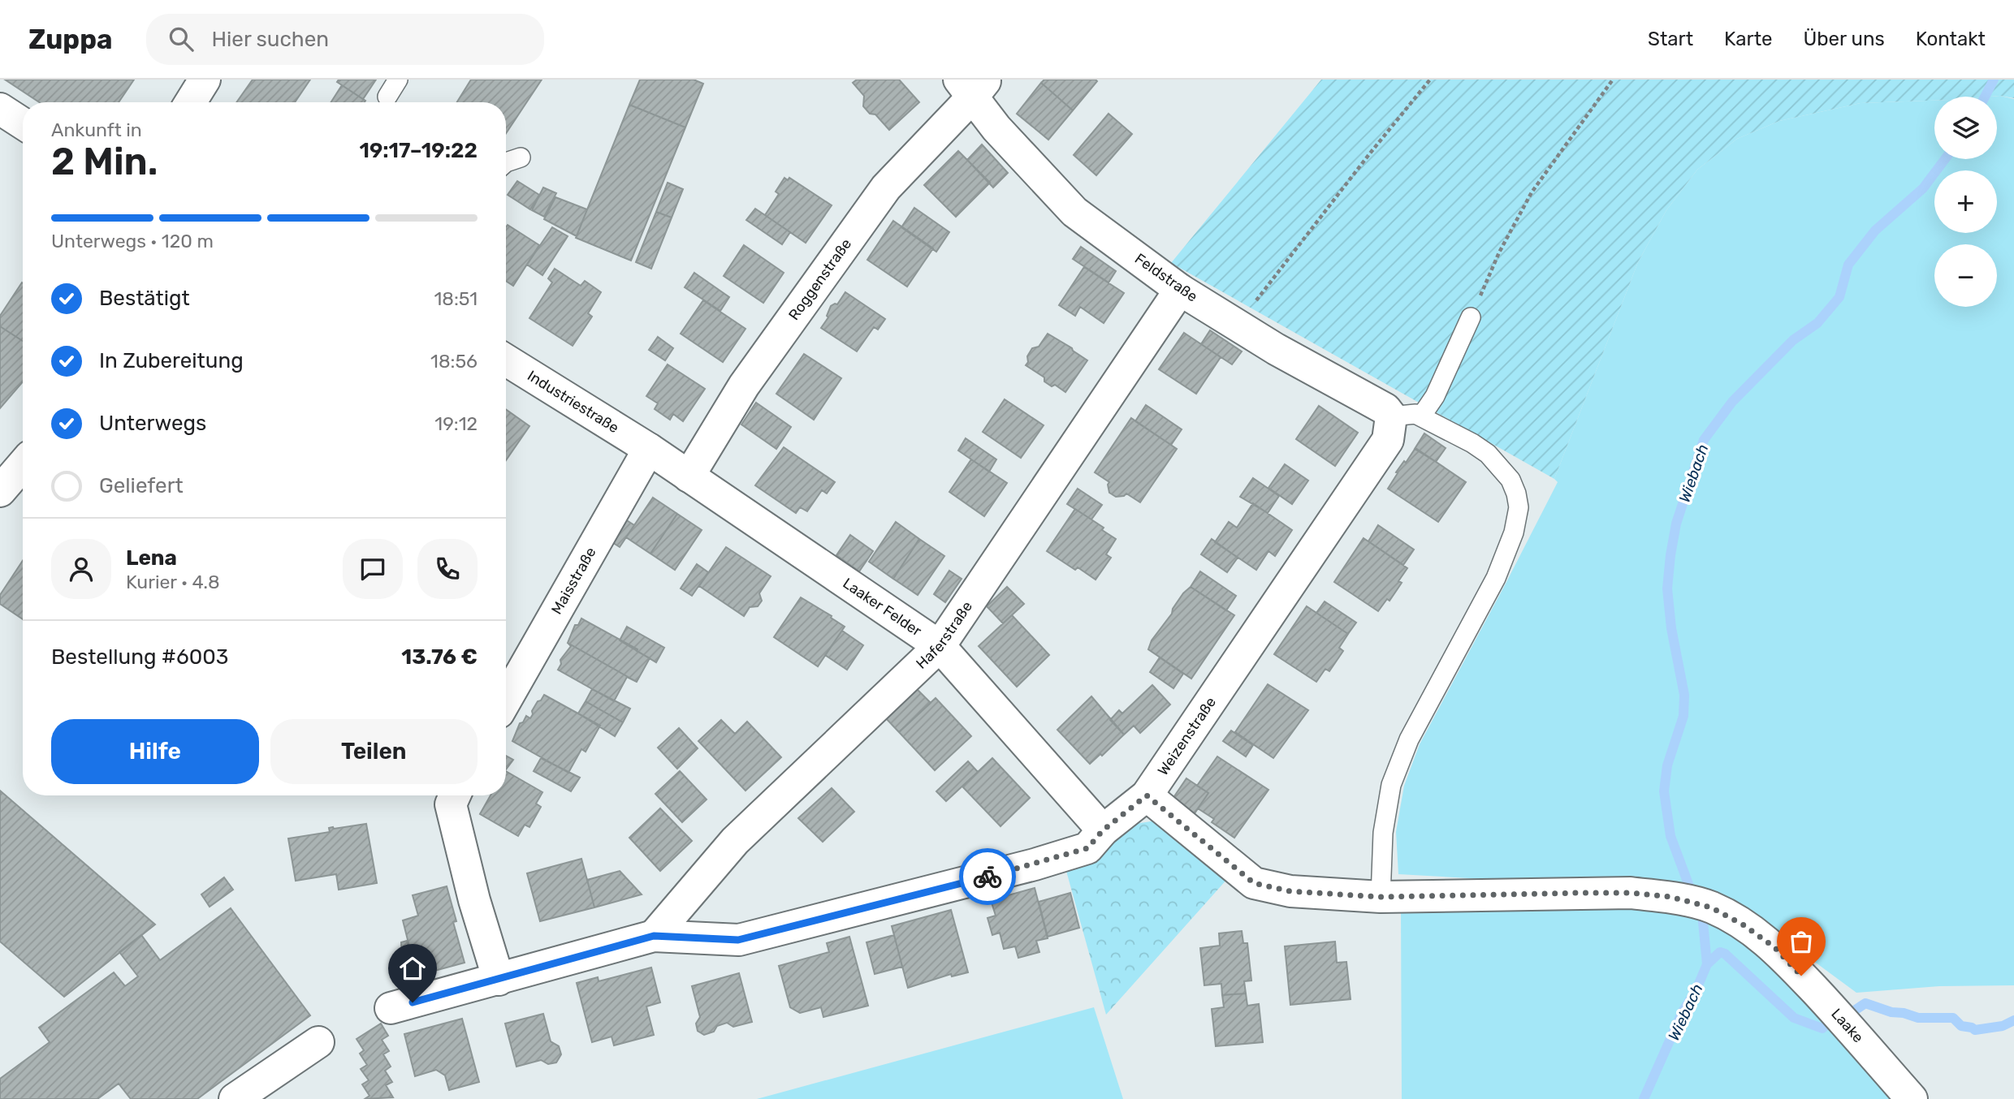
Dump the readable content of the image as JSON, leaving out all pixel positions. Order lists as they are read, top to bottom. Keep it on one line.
{"streets":{"street":["Feldstraße","Roggenstraße","Industriestraße","Maisstraße","Laaker Felder","Haferstraße","Weizenstraße","Laake"]},"crossings":[["Feldstraße","Roggenstraße"],["Feldstraße","Haferstraße"],["Feldstraße","Weizenstraße"],["Roggenstraße","Laaker Felder"],["Industriestraße","Maisstraße"],["Industriestraße","Laaker Felder"],["Maisstraße","Laaker Felder"],["Laaker Felder","Haferstraße"],["Laaker Felder","Weizenstraße"],["Haferstraße","Weizenstraße"],["Weizenstraße","Laake"]],"water":["Wiebach"],"page":{"header":"Zuppa","search":"Hier suchen","nav":["Start","Karte","Über uns","Kontakt"],"map_buttons":["+","−"],"heading":["2 Min.","Ankunft in","19:17–19:22"],"panel":["Lena","Kurier · 4.8","Bestellung #6003","13.76 €"],"bar":"Unterwegs · 120 m","list":[["Bestätigt","18:51"],["In Zubereitung","18:56"],["Unterwegs","19:12"],"Geliefert"],"buttons":["Hilfe","Teilen"]}}
